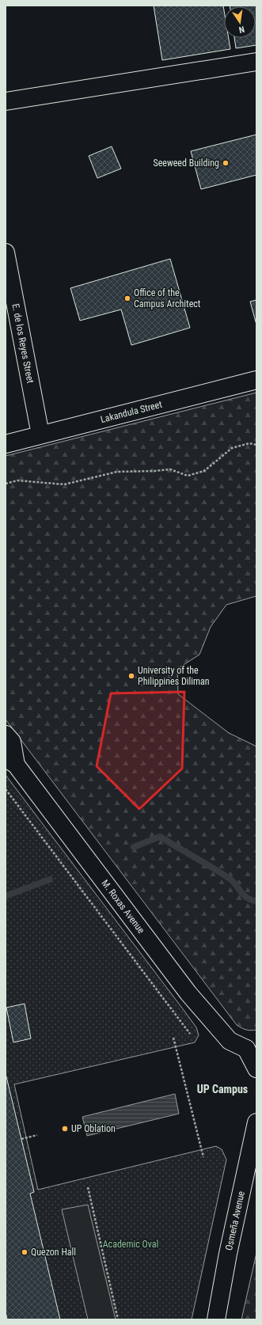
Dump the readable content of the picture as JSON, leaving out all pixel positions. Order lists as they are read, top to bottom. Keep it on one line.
{"streets":{"street":["E. de los Reyes Street","Lakandula Street","M. Roxas Avenue","Osmeña Avenue"]},"crossings":[["E. de los Reyes Street","Lakandula Street"]],"districts":["UP Campus"],"parks":["Academic Oval"],"places":["Seeweed Building","Office of the Campus Architect","University of the Philippines Diliman","UP Oblation","Quezon Hall"],"north":"bottom"}
